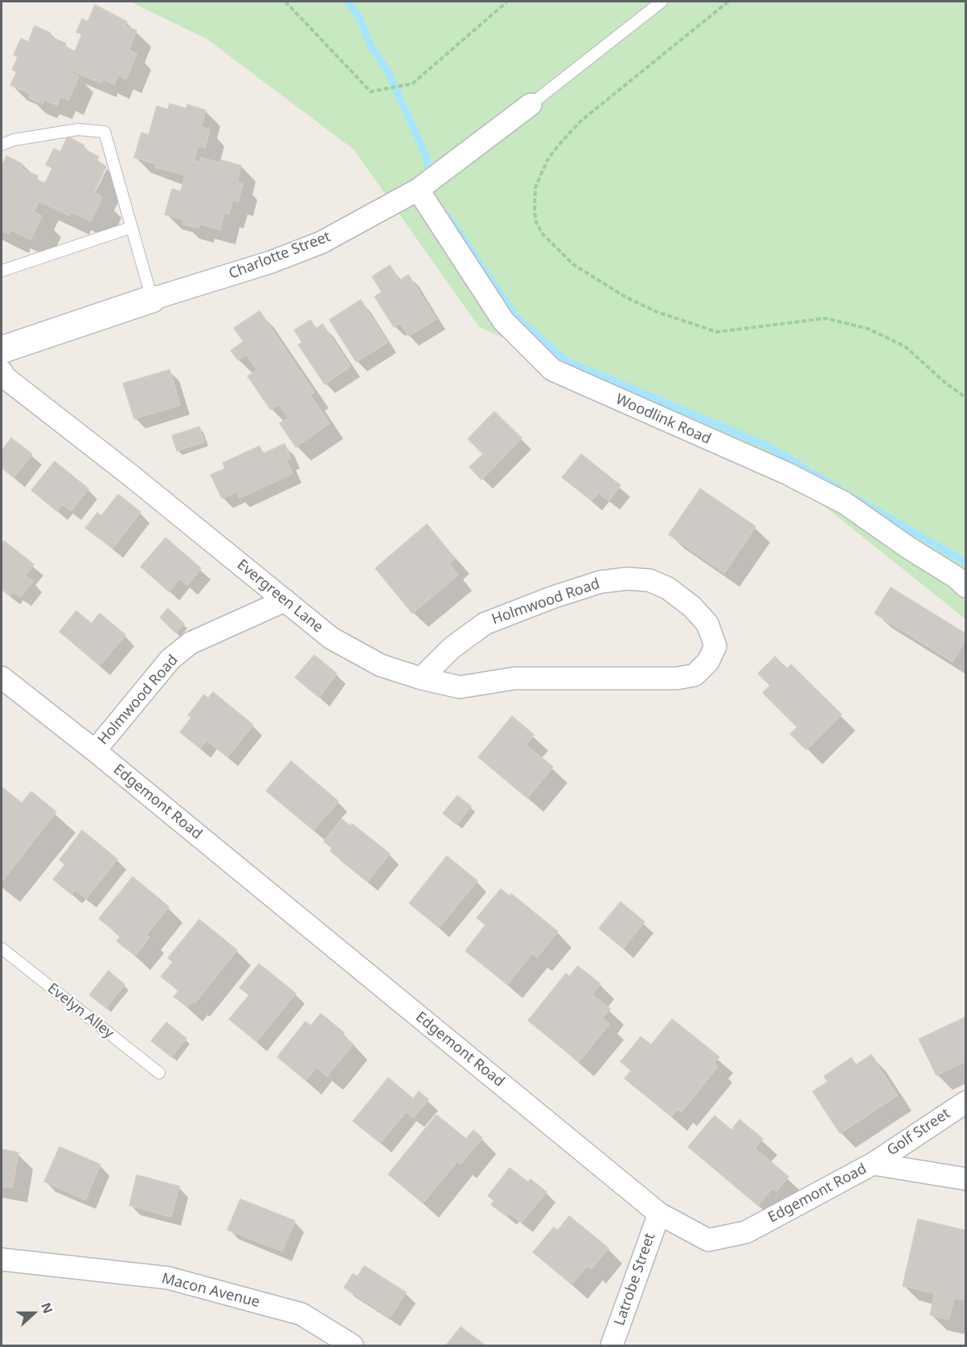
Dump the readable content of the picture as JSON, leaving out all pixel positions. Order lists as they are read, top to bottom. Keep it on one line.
{"streets":{"street":["Charlotte Street","Woodlink Road","Evergreen Lane","Holmwood Road","Edgemont Road","Golf Street","Latrobe Street","Macon Avenue"],"lane":["Evelyn Alley"]},"crossings":[["Charlotte Street","Woodlink Road"],["Evergreen Lane","Holmwood Road"],["Holmwood Road","Edgemont Road"],["Edgemont Road","Golf Street"],["Edgemont Road","Latrobe Street"]],"north":"right"}
